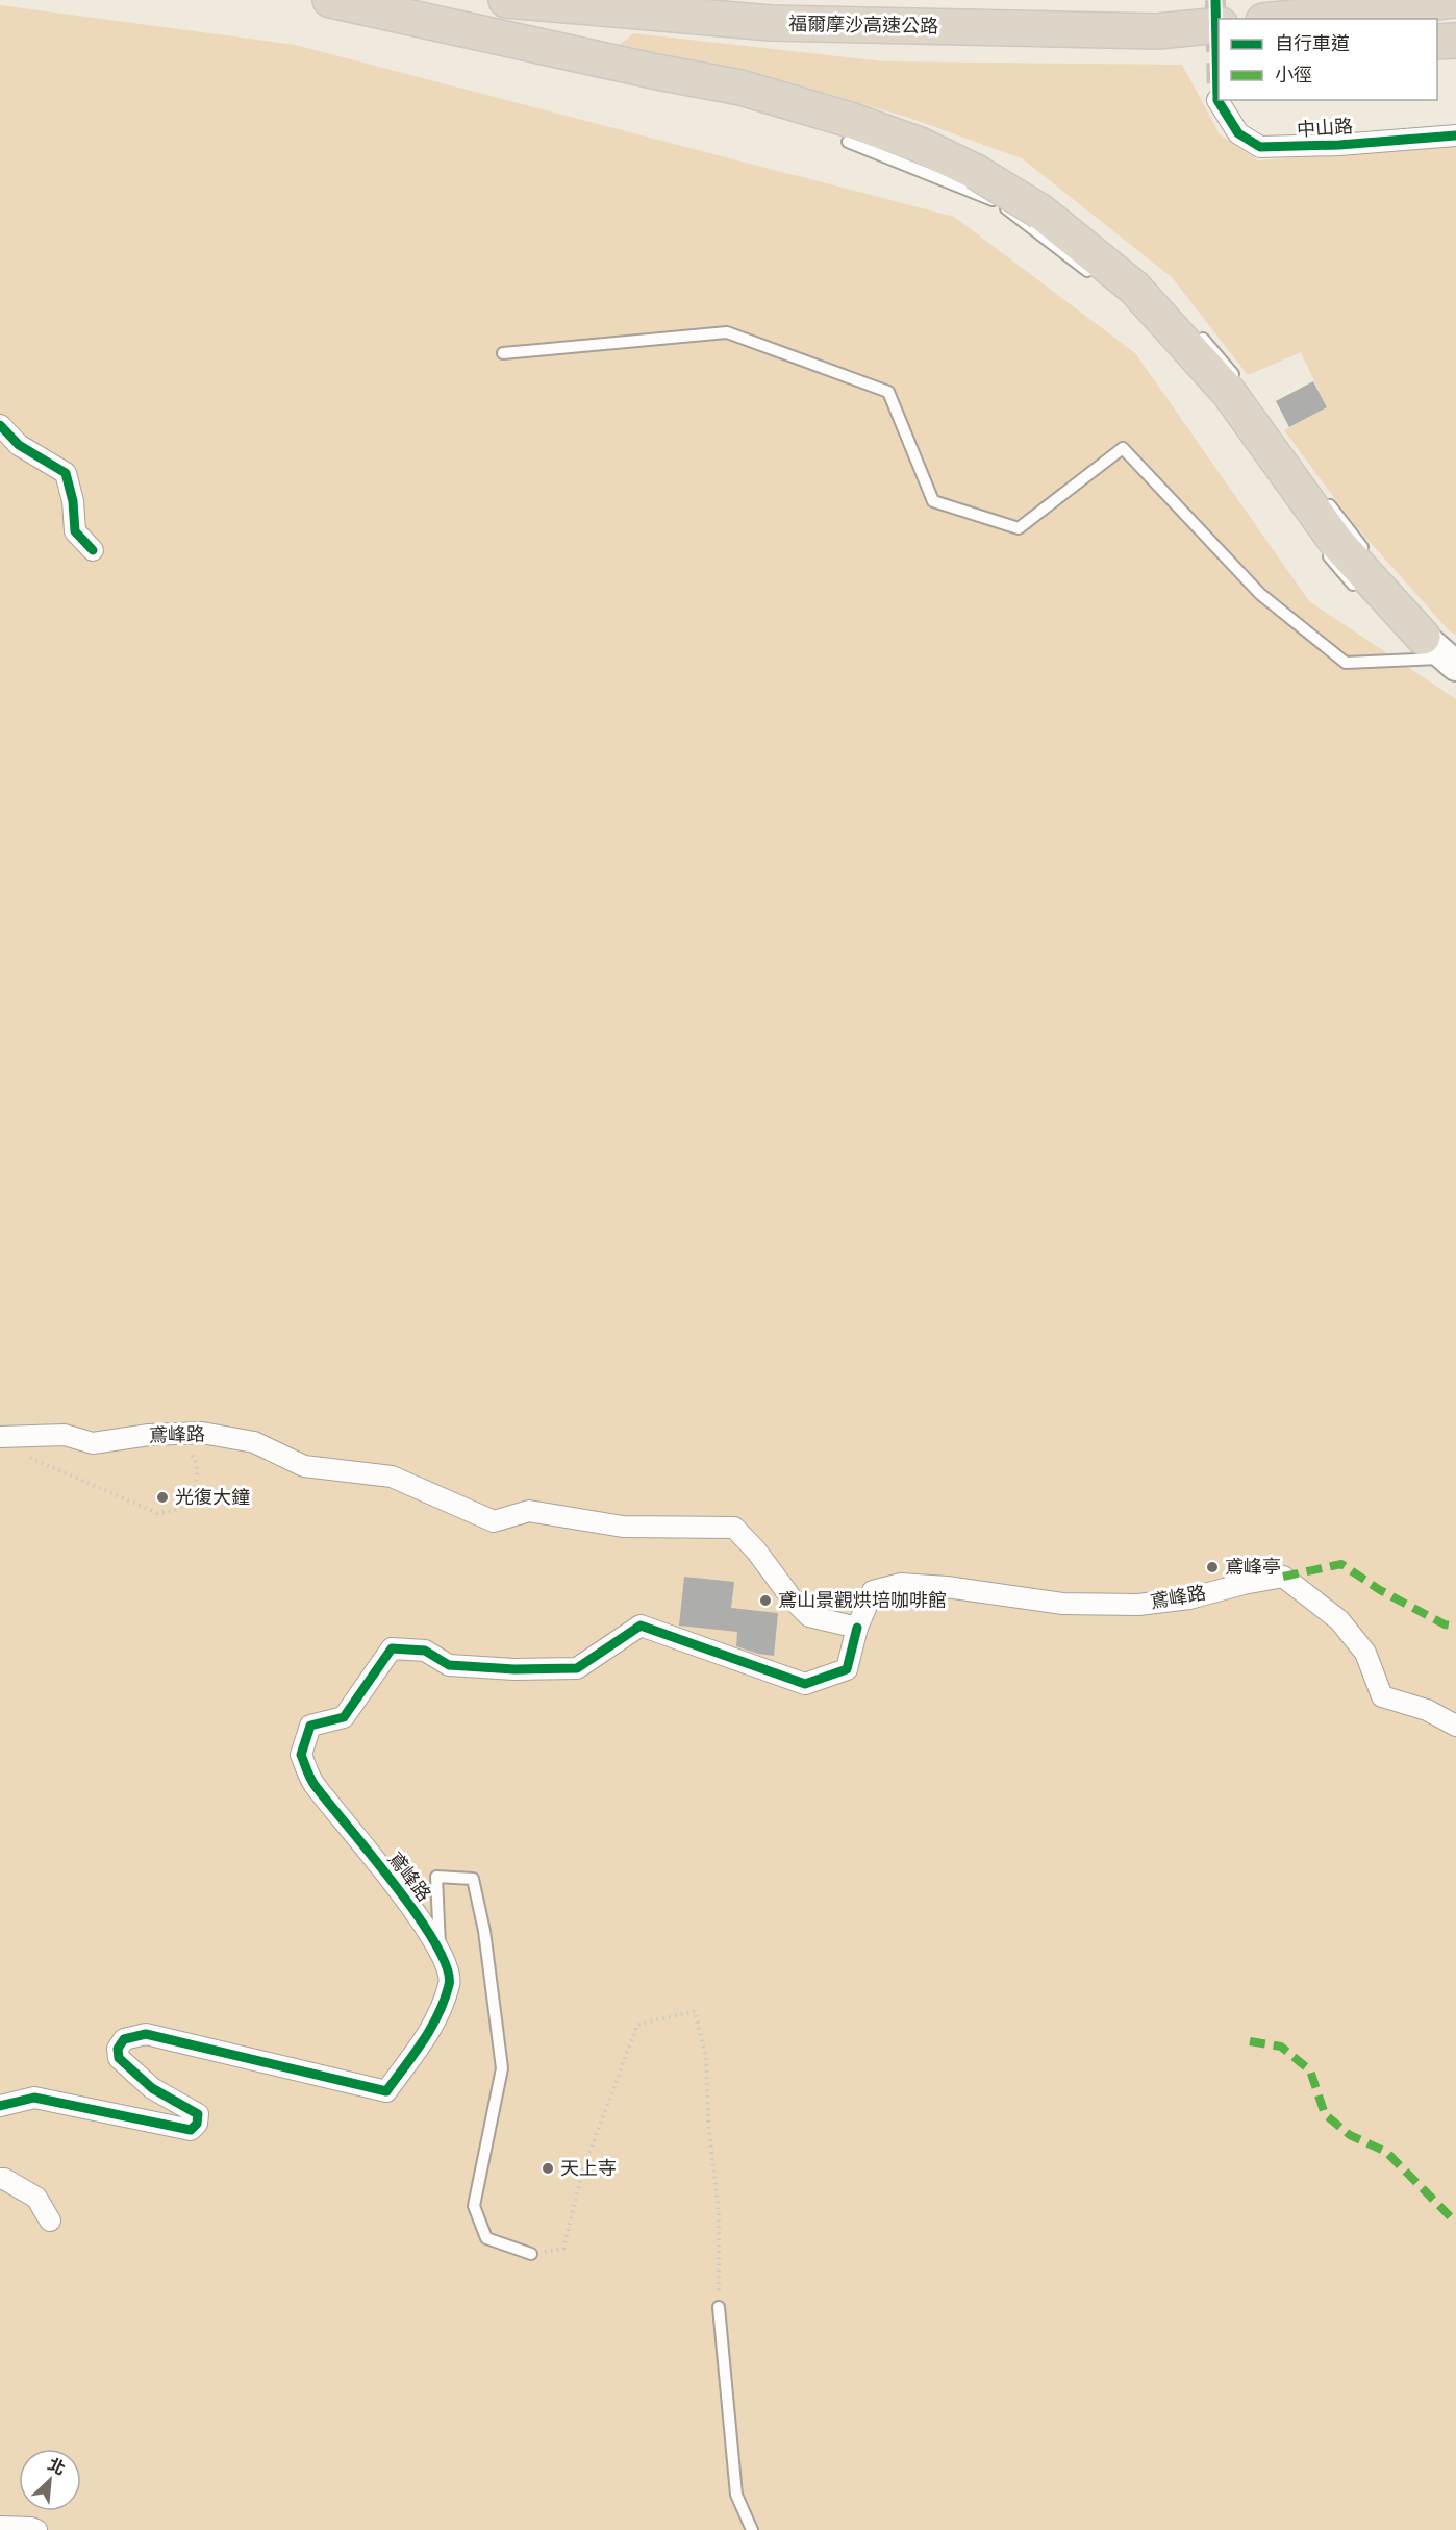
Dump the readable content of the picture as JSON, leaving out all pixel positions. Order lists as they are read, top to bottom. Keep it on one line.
{"streets":{"highway":["福爾摩沙高速公路"],"street":["中山路","鳶峰路"]},"places":["光復大鐘","鳶峰亭","鳶山景觀烘培咖啡館","天上寺"],"legend":["自行車道","小徑"],"north":"top right"}
